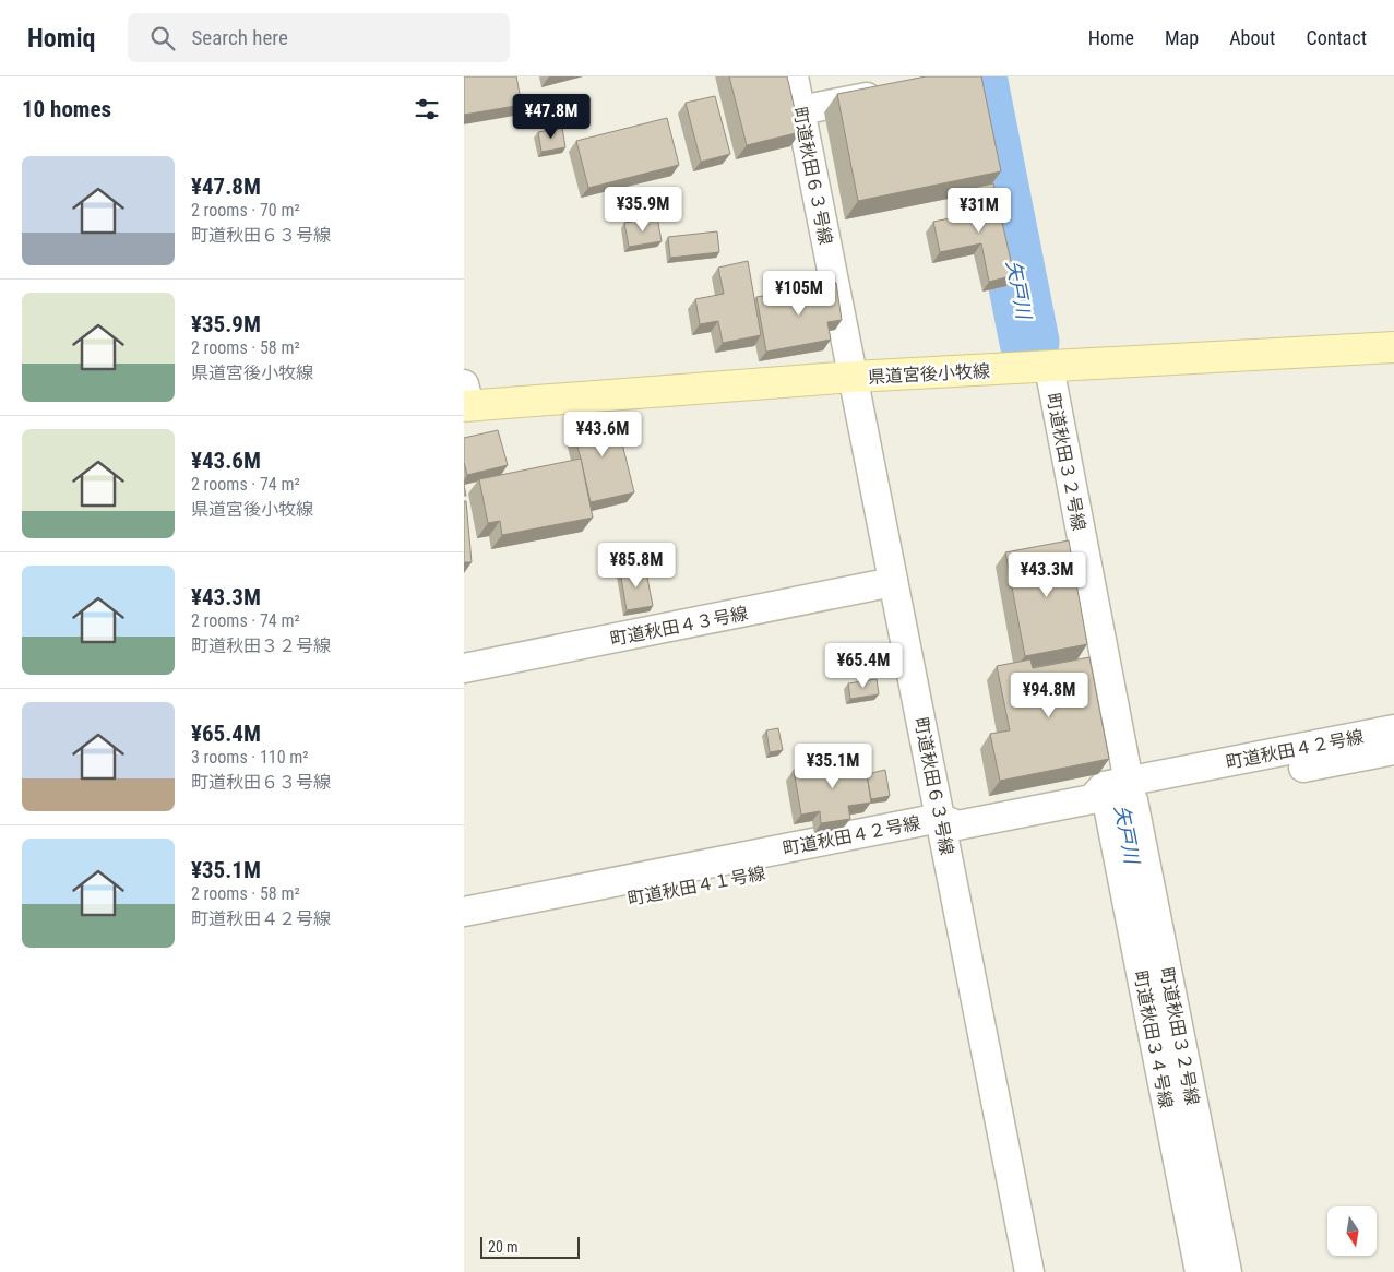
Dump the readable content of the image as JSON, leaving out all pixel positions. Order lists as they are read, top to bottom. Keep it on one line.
{"streets":{"main road":["県道宮後小牧線"],"street":["町道秋田６３号線","町道秋田３２号線","町道秋田４３号線","町道秋田４２号線","町道秋田４１号線","町道秋田３４号線"]},"crossings":[["町道秋田６３号線","県道宮後小牧線"],["町道秋田６３号線","町道秋田４３号線"],["町道秋田６３号線","町道秋田４２号線"],["町道秋田６３号線","町道秋田４１号線"],["県道宮後小牧線","町道秋田３２号線"],["町道秋田３２号線","町道秋田４２号線"],["町道秋田３２号線","町道秋田３４号線"],["町道秋田４２号線","町道秋田４１号線"],["町道秋田４２号線","町道秋田３４号線"]],"water":["矢戸川"],"scale_bar":"20 m","north":"bottom","page":{"header":"Homiq","search":"Search here","nav":["Home","Map","About","Contact"],"heading":"10 homes","price":["¥47.8M","¥35.9M","¥31M","¥105M","¥43.6M","¥85.8M","¥43.3M","¥65.4M","¥94.8M","¥35.1M"],"list":[{"name":"¥47.8M","note":"2 rooms · 70 m² · 町道秋田６３号線"},{"name":"¥35.9M","note":"2 rooms · 58 m² · 県道宮後小牧線"},{"name":"¥43.6M","note":"2 rooms · 74 m² · 県道宮後小牧線"},{"name":"¥43.3M","note":"2 rooms · 74 m² · 町道秋田３２号線"},{"name":"¥65.4M","note":"3 rooms · 110 m² · 町道秋田６３号線"},{"name":"¥35.1M","note":"2 rooms · 58 m² · 町道秋田４２号線"}],"scale":"20 m"}}
